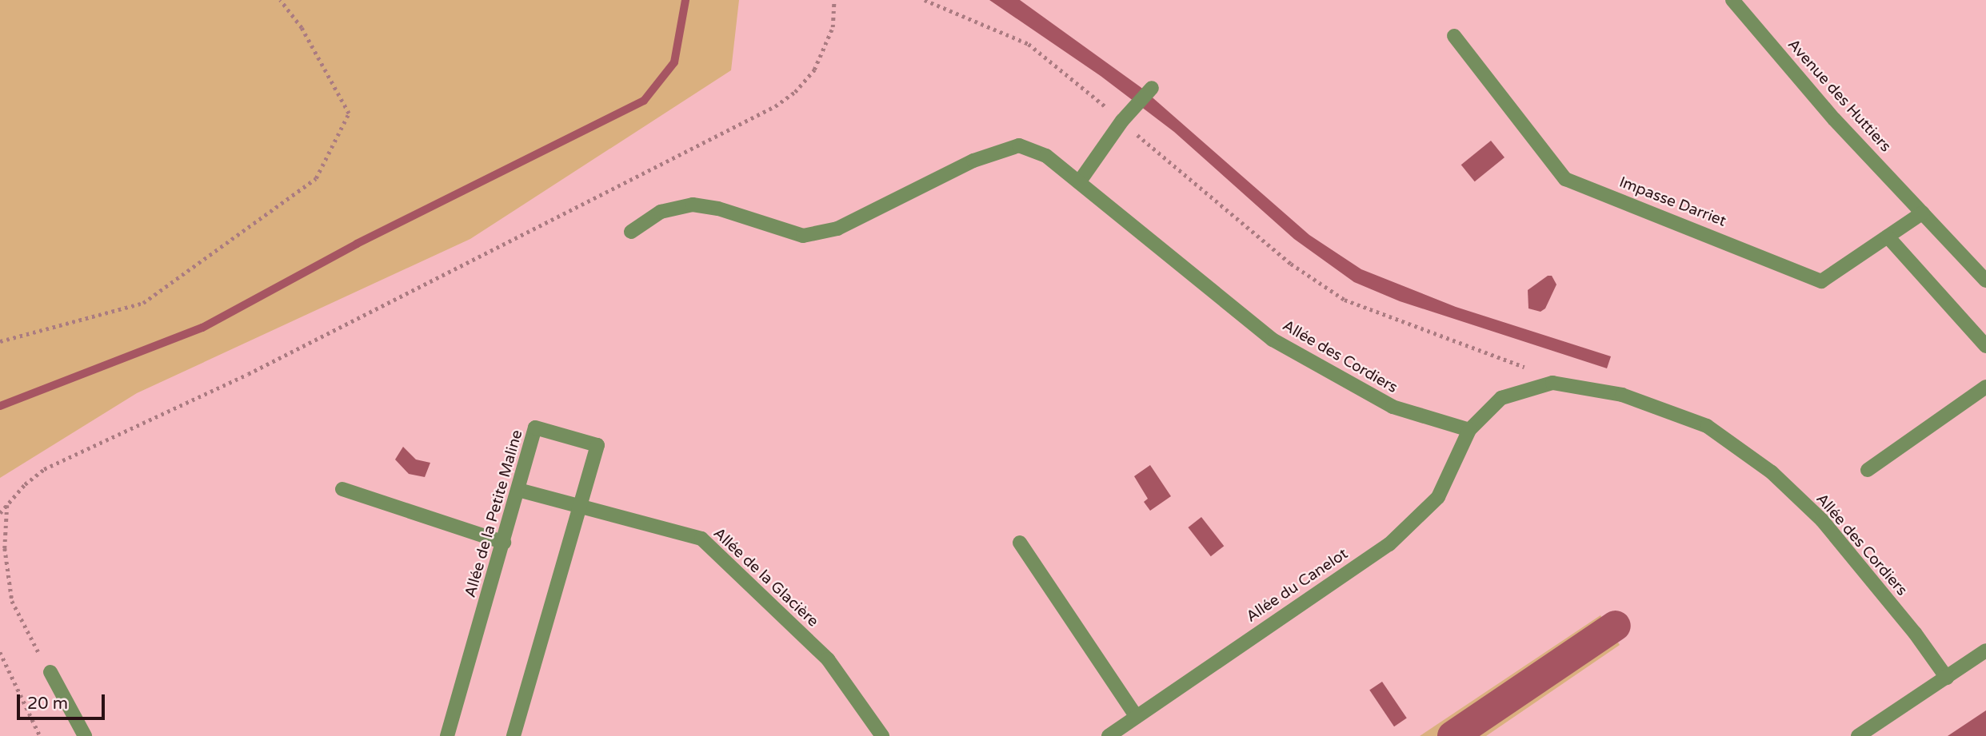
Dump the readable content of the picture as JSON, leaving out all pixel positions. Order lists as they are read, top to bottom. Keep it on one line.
{"streets":{"street":["Avenue des Huttiers","Impasse Darriet","Allée des Cordiers","Allée de la Petite Maline","Allée de la Glacière","Allée du Canelot"]},"crossings":[["Avenue des Huttiers","Impasse Darriet"],["Allée des Cordiers","Allée du Canelot"],["Allée de la Petite Maline","Allée de la Glacière"]],"scale_bar":"20 m"}
